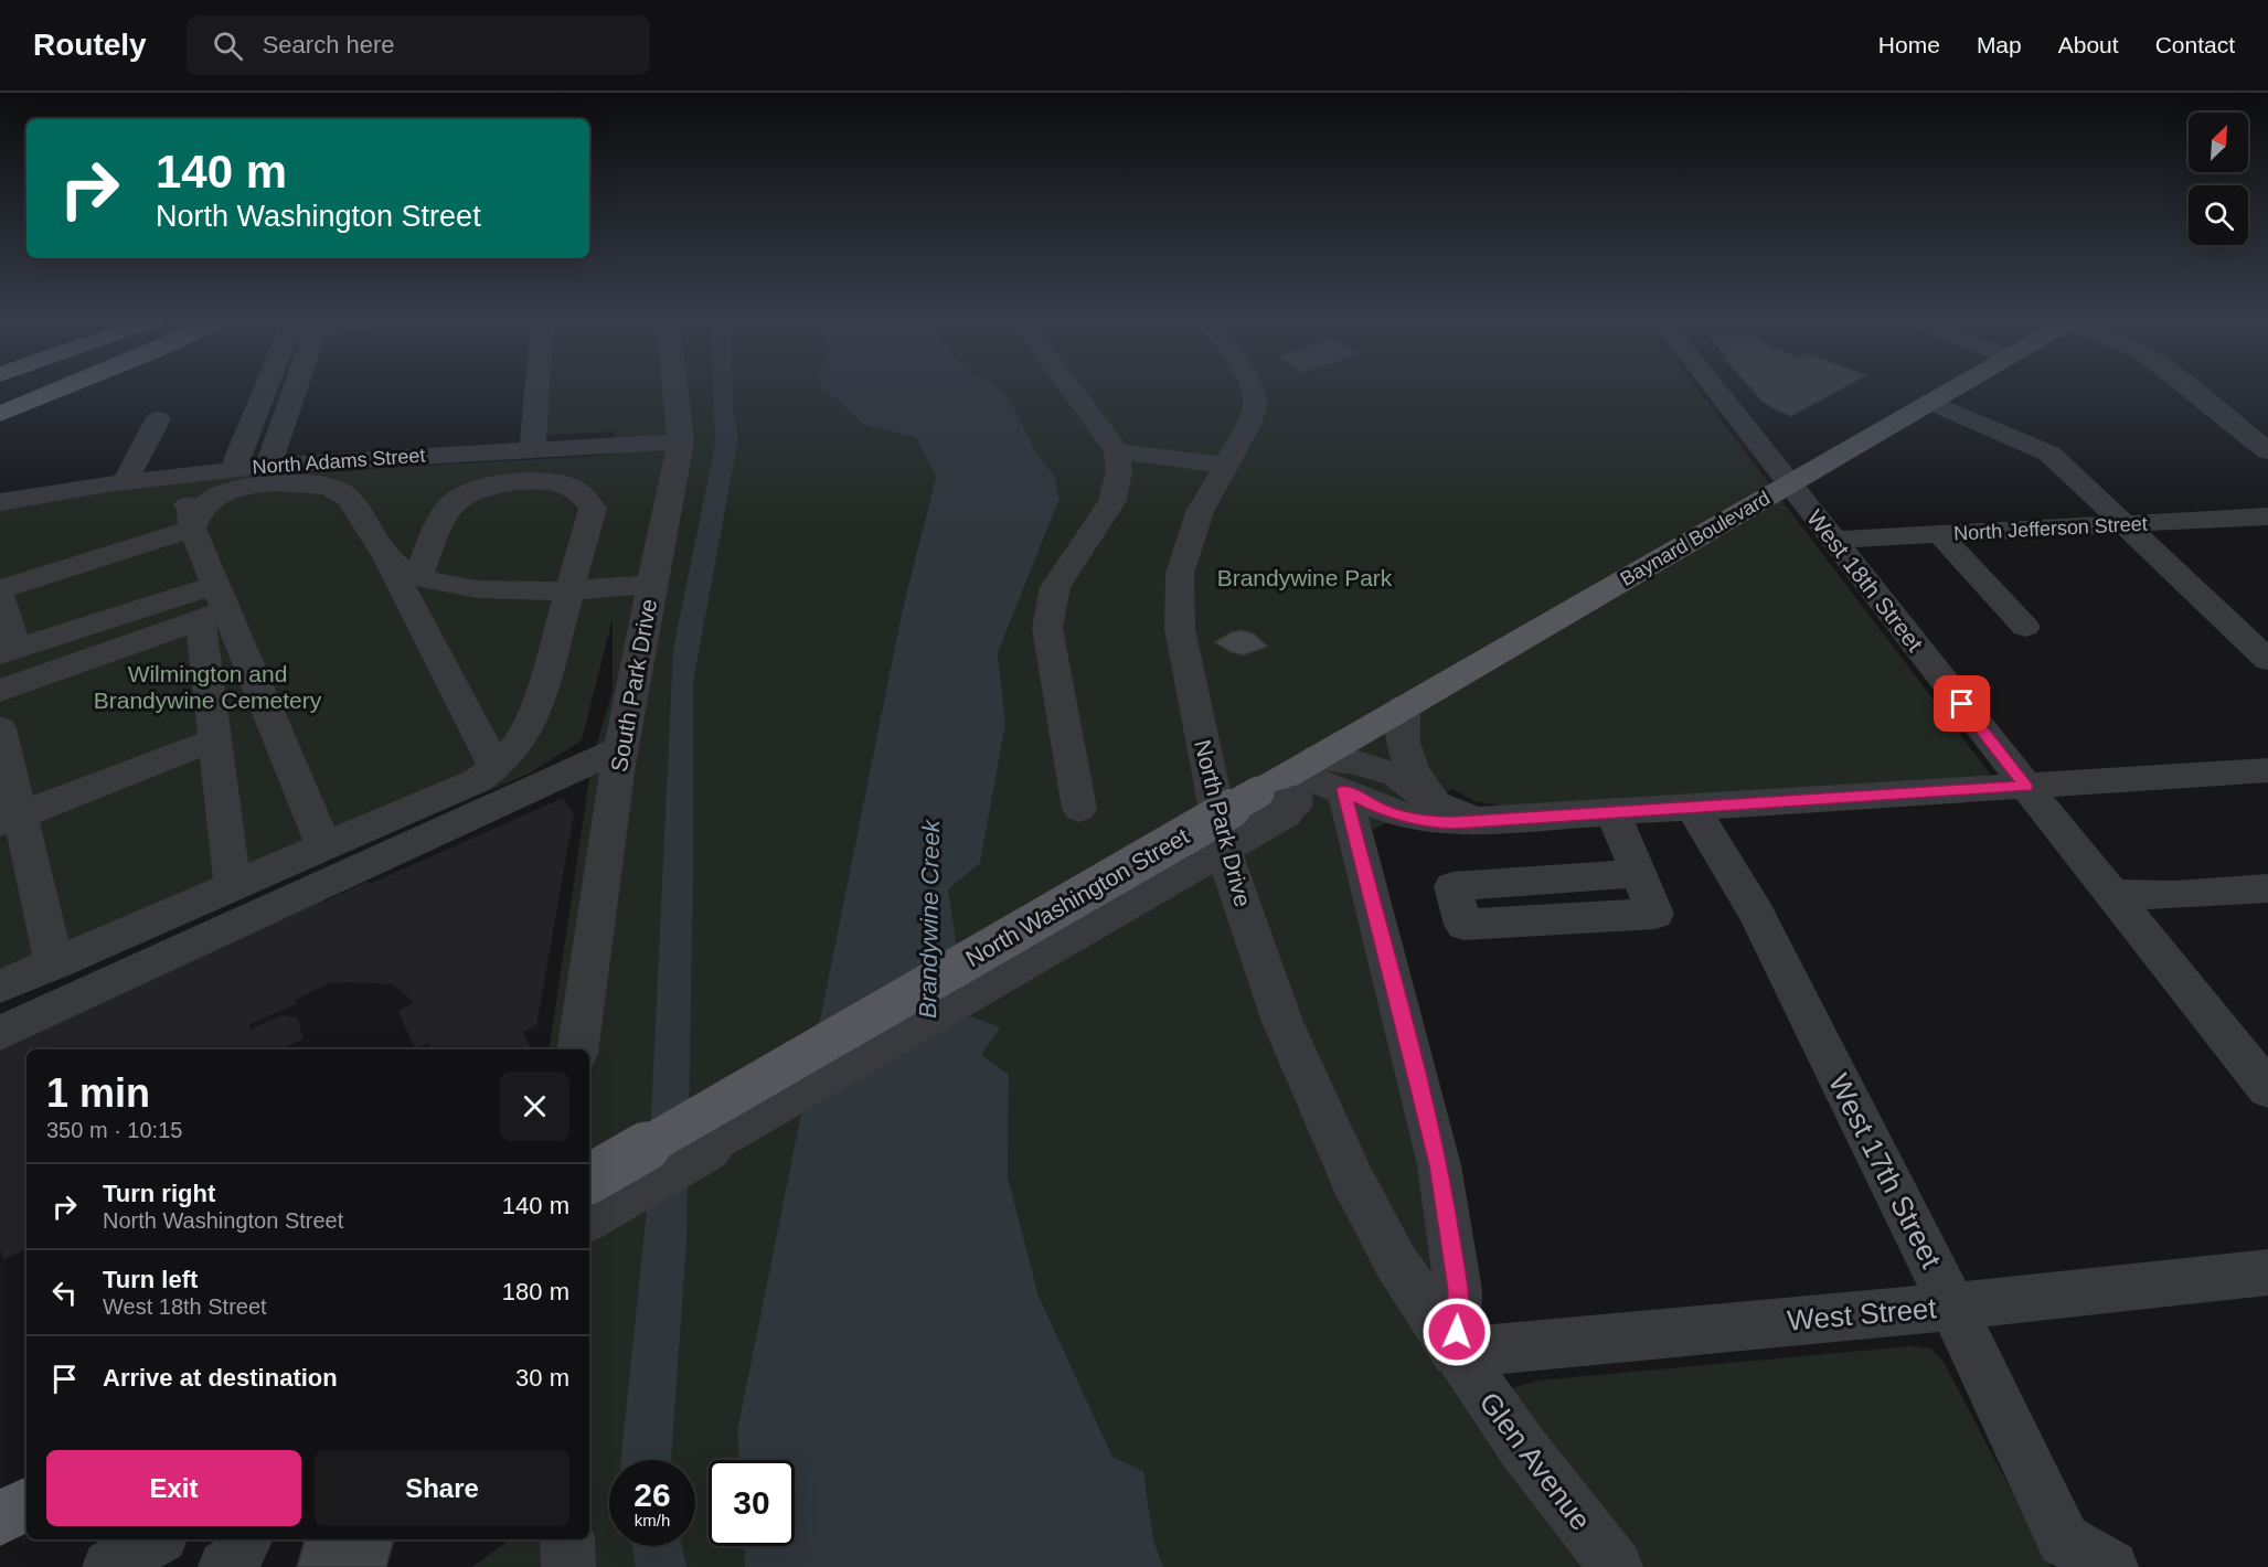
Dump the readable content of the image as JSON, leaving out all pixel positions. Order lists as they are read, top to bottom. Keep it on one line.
{"streets":{"main road":["Baynard Boulevard","North Washington Street"],"street":["North Adams Street","North Jefferson Street","West 18th Street","South Park Drive","North Park Drive","West 17th Street","West Street","Glen Avenue"]},"crossings":[["North Adams Street","South Park Drive"],["North Jefferson Street","West 18th Street"],["Baynard Boulevard","West 18th Street"],["Baynard Boulevard","North Washington Street"],["North Park Drive","West Street"],["North Park Drive","Glen Avenue"],["West 17th Street","West Street"],["West Street","Glen Avenue"]],"water":["Brandywine Creek"],"parks":["Brandywine Park","Wilmington and Brandywine Cemetery"],"north":"top right","page":{"header":"Routely","search":"Search here","nav":["Home","Map","About","Contact"],"turn":["140 m","North Washington Street"],"heading":["1 min","350 m · 10:15"],"list":[{"name":"Turn right","note":"North Washington Street","value":"140 m"},{"name":"Turn left","note":"West 18th Street","value":"180 m"},{"name":"Arrive at destination","value":"30 m"}],"buttons":["Exit","Share"],"speed":"26 km/h","limit":"30"}}
